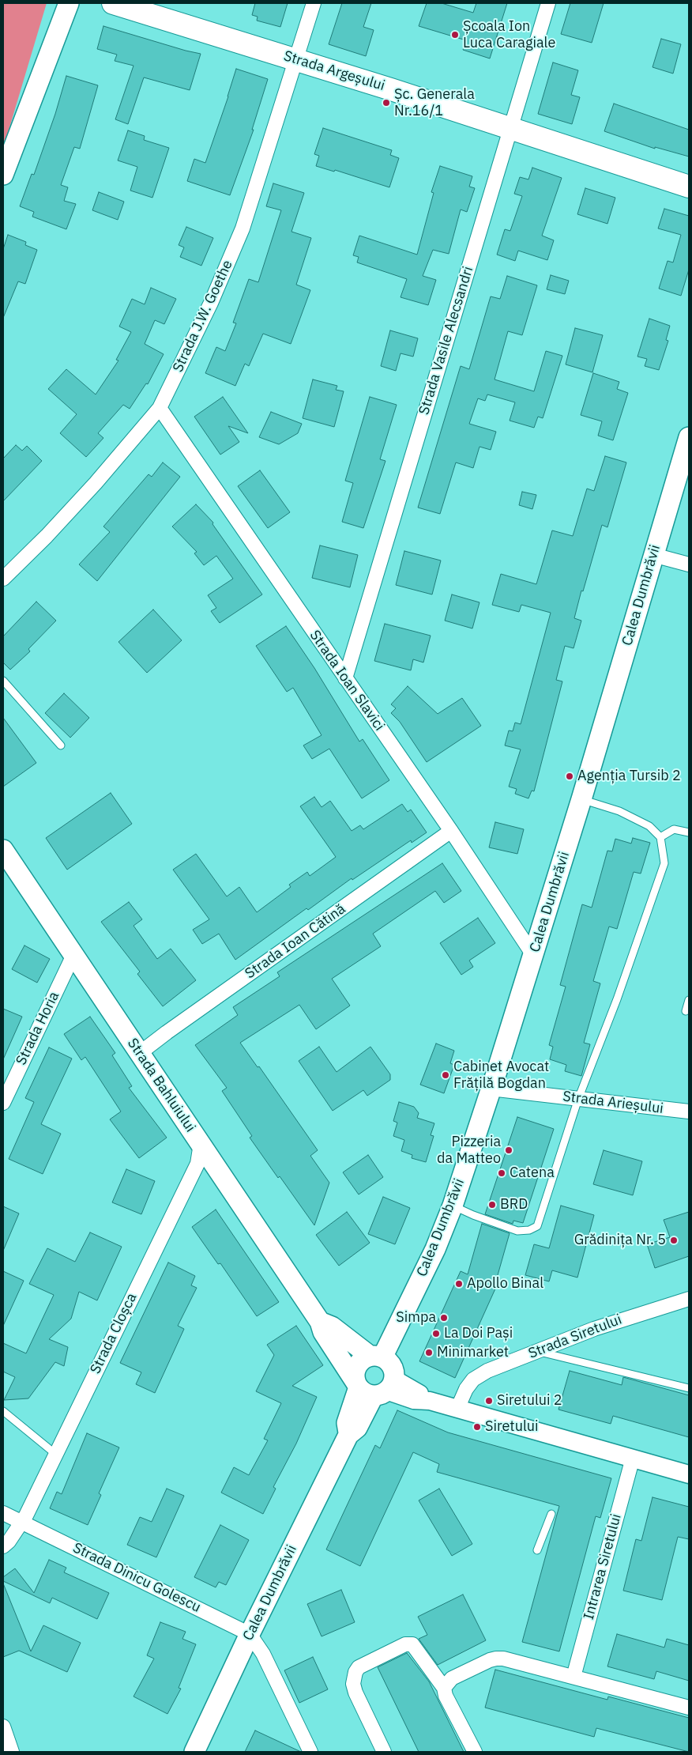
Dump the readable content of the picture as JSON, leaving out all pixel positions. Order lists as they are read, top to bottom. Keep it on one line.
{"streets":{"main road":["Strada Argeșului","Calea Dumbrăvii","Strada Bahluiului"],"street":["Strada J.W. Goethe","Strada Vasile Alecsandri","Strada Ioan Slavici","Strada Ioan Cătină","Strada Horia","Strada Arieșului","Strada Cloșca","Strada Siretului","Intrarea Siretului","Strada Dinicu Golescu"]},"crossings":[["Strada Argeșului","Strada J.W. Goethe"],["Strada Argeșului","Strada Vasile Alecsandri"],["Strada J.W. Goethe","Strada Ioan Slavici"],["Strada Vasile Alecsandri","Strada Ioan Slavici"],["Calea Dumbrăvii","Strada Ioan Slavici"],["Calea Dumbrăvii","Strada Bahluiului"],["Calea Dumbrăvii","Strada Arieșului"],["Calea Dumbrăvii","Strada Dinicu Golescu"],["Strada Ioan Slavici","Strada Ioan Cătină"],["Strada Ioan Cătină","Strada Bahluiului"],["Strada Horia","Strada Bahluiului"],["Strada Bahluiului","Strada Cloșca"],["Strada Cloșca","Strada Dinicu Golescu"]],"places":["Școala Ion Luca Caragiale","Șc. Generala Nr.16/1","Agenția Tursib 2","Cabinet Avocat Frățilă Bogdan","Pizzeria da Matteo","Catena","BRD","Grădinița Nr. 5","Apollo Binal","Simpa","La Doi Pași","Minimarket","Siretului 2","Siretului"]}
